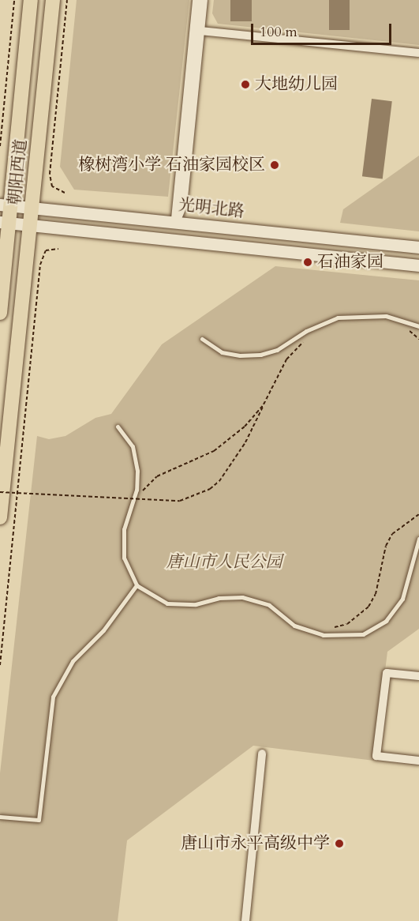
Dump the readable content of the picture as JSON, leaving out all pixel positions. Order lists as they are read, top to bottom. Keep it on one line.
{"streets":{"main road":["朝阳西道","光明北路"]},"crossings":[["朝阳西道","光明北路"]],"parks":["唐山市人民公园"],"places":["大地幼儿园","橡树湾小学 石油家园校区","石油家园","唐山市永平高级中学"],"scale_bar":"100 m"}
